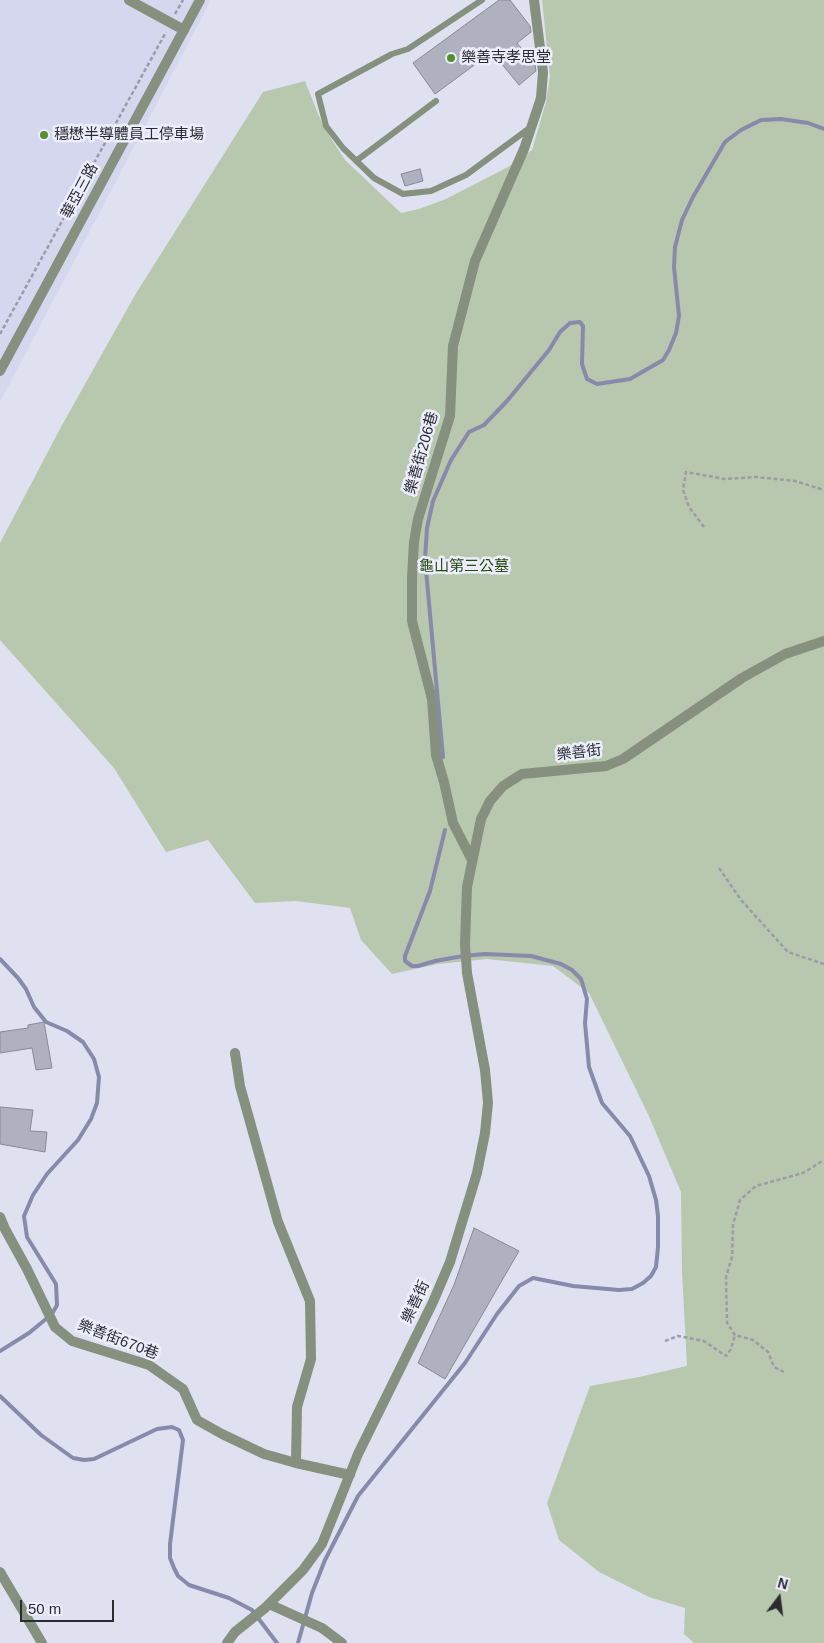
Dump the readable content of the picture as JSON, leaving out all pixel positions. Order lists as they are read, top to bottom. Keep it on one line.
{"streets":{"street":["華亞三路","樂善街206巷","樂善街","樂善街670巷"]},"crossings":[["樂善街206巷","樂善街"],["樂善街","樂善街670巷"]],"parks":["龜山第三公墓"],"places":["樂善寺孝思堂","穩懋半導體員工停車場"],"scale_bar":"50 m","north":"top"}
